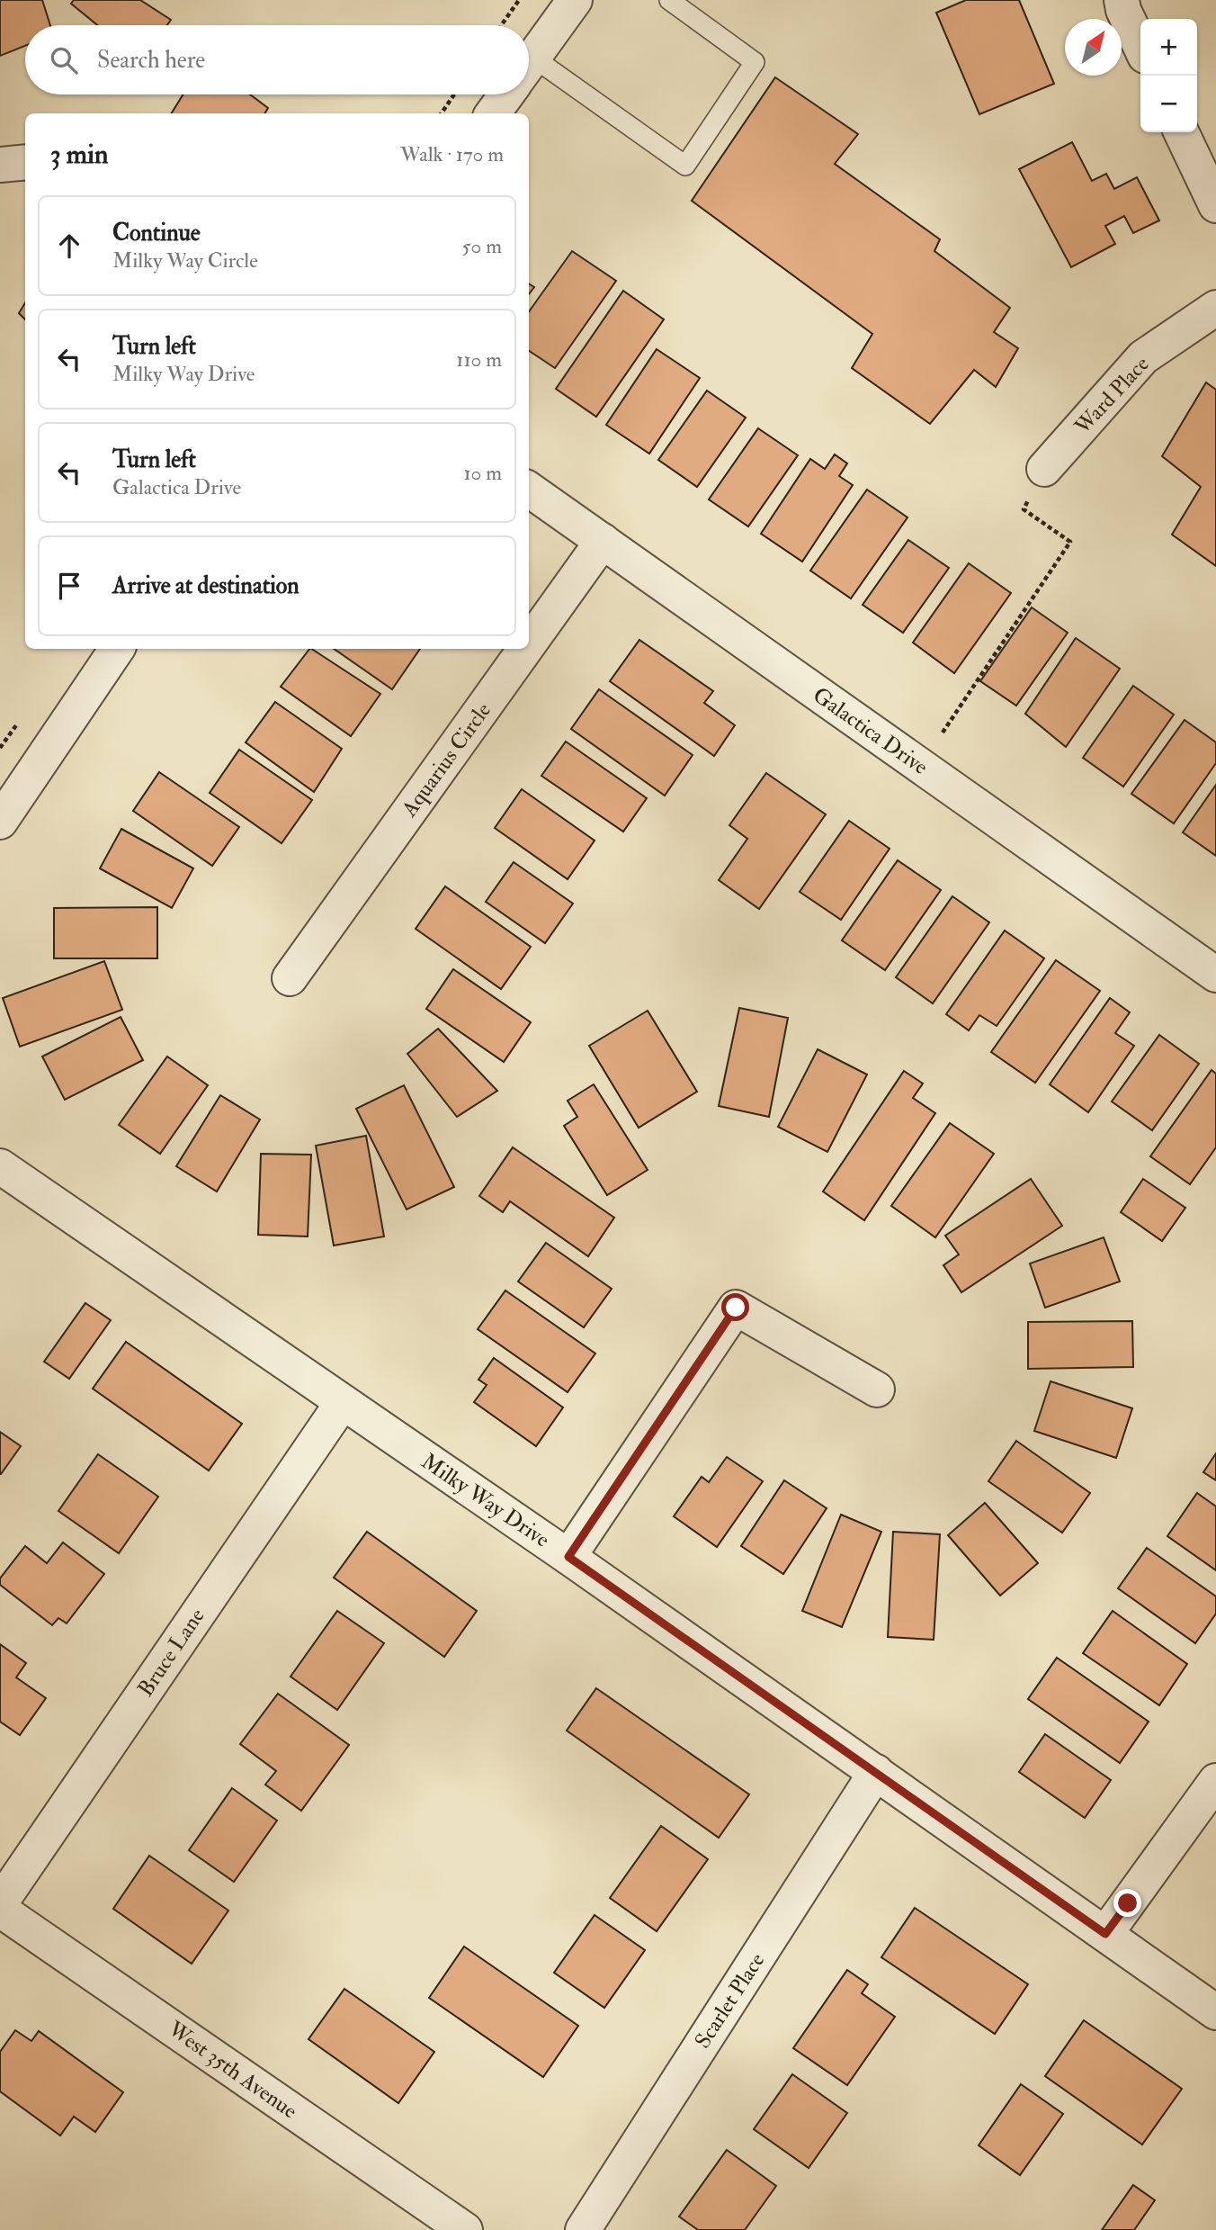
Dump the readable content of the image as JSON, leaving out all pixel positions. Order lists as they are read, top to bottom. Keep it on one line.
{"streets":{"street":["Ward Place","Galactica Drive","Aquarius Circle","Milky Way Drive","Bruce Lane","Scarlet Place","West 35th Avenue"]},"crossings":[["Galactica Drive","Aquarius Circle"],["Milky Way Drive","Bruce Lane"],["Milky Way Drive","Scarlet Place"]],"north":"top right","page":{"map_buttons":["+","−"],"search":"Search here","heading":["3 min","Walk · 170 m"],"list":[["Continue","Milky Way Circle","50 m"],["Turn left","Milky Way Drive","110 m"],["Turn left","Galactica Drive","10 m"],"Arrive at destination"]}}
